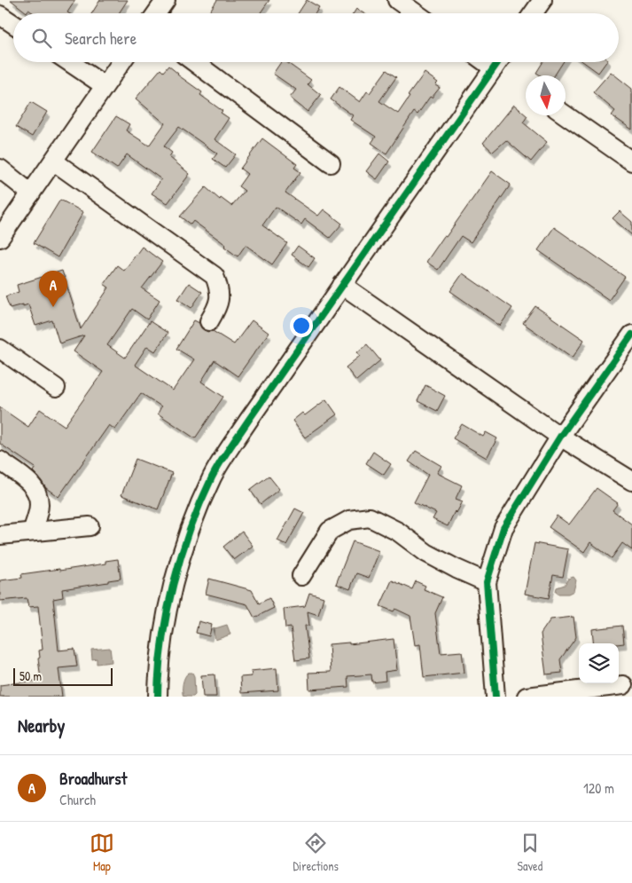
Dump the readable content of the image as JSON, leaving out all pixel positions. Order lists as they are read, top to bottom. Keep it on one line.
{"scale_bar":"50 m","north":"bottom","page":{"search":"Search here","pins":"A","scale":"50 m","heading":"Nearby","list":[{"mark":"A","name":"Broadhurst","note":"Church","value":"120 m"}],"nav":["Map","Directions","Saved"]}}
